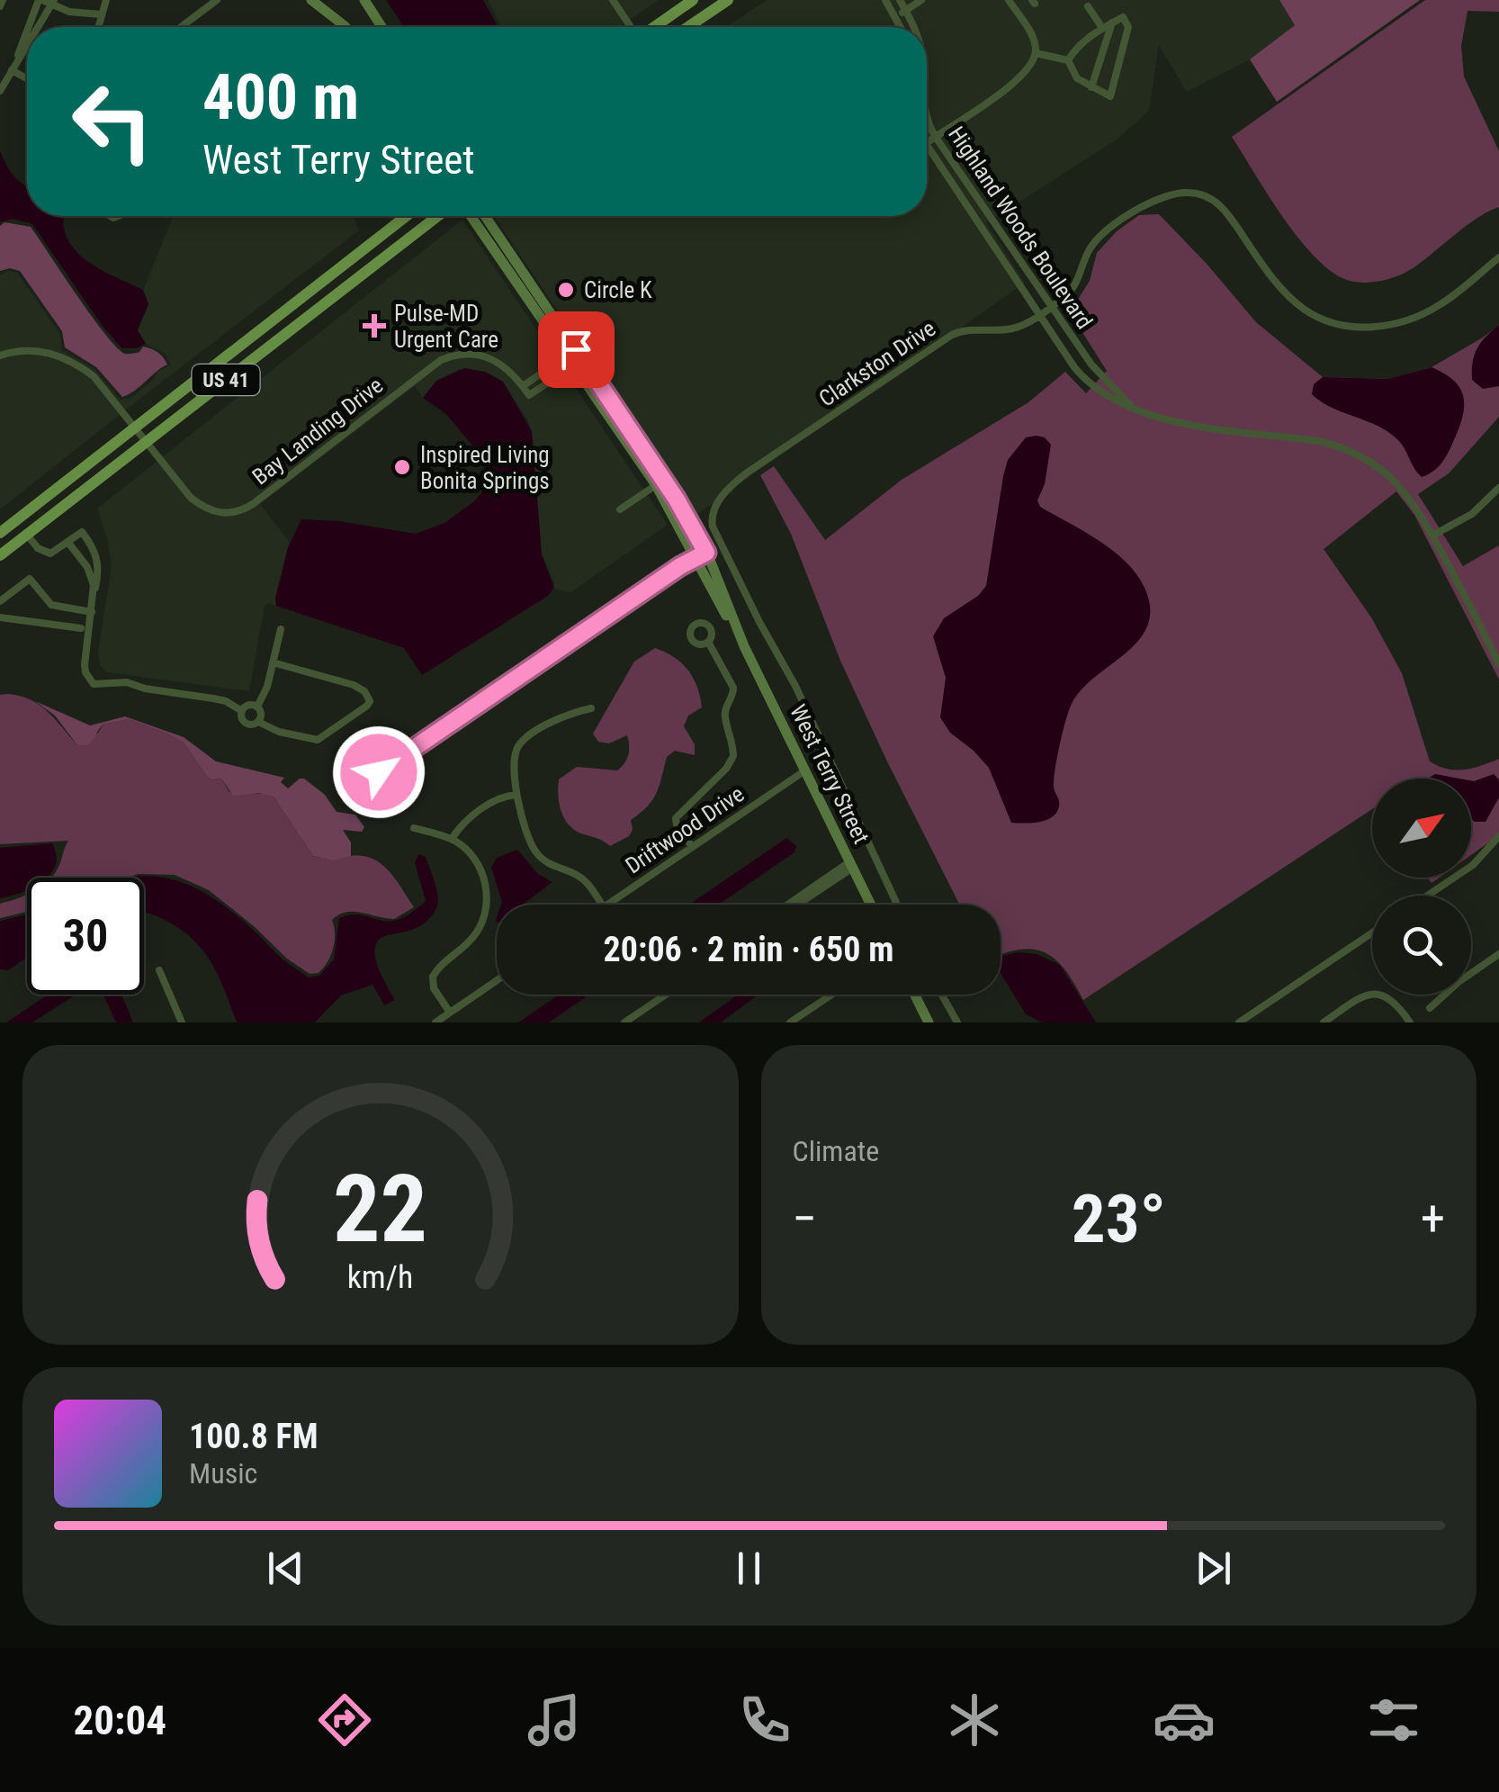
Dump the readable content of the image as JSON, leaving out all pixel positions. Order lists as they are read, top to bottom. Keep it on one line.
{"streets":{"main road":["US 41"],"street":["Highland Woods Boulevard","Clarkston Drive","Bay Landing Drive","West Terry Street","Driftwood Drive"]},"crossings":[["Highland Woods Boulevard","Clarkston Drive"],["US 41","Bay Landing Drive"],["Bay Landing Drive","West Terry Street"],["West Terry Street","Driftwood Drive"]],"places":{"other":["Circle K","Inspired Living Bonita Springs"],"health":["Pulse-MD Urgent Care"]},"north":"top right","page":{"turn":["400 m","West Terry Street"],"limit":"30","trip":"20:06 · 2 min · 650 m","tile":"Climate","heat":["−","23°","+"],"song":["100.8 FM","Music"],"tabs":"20:04","gauge":["22","km/h"]}}
